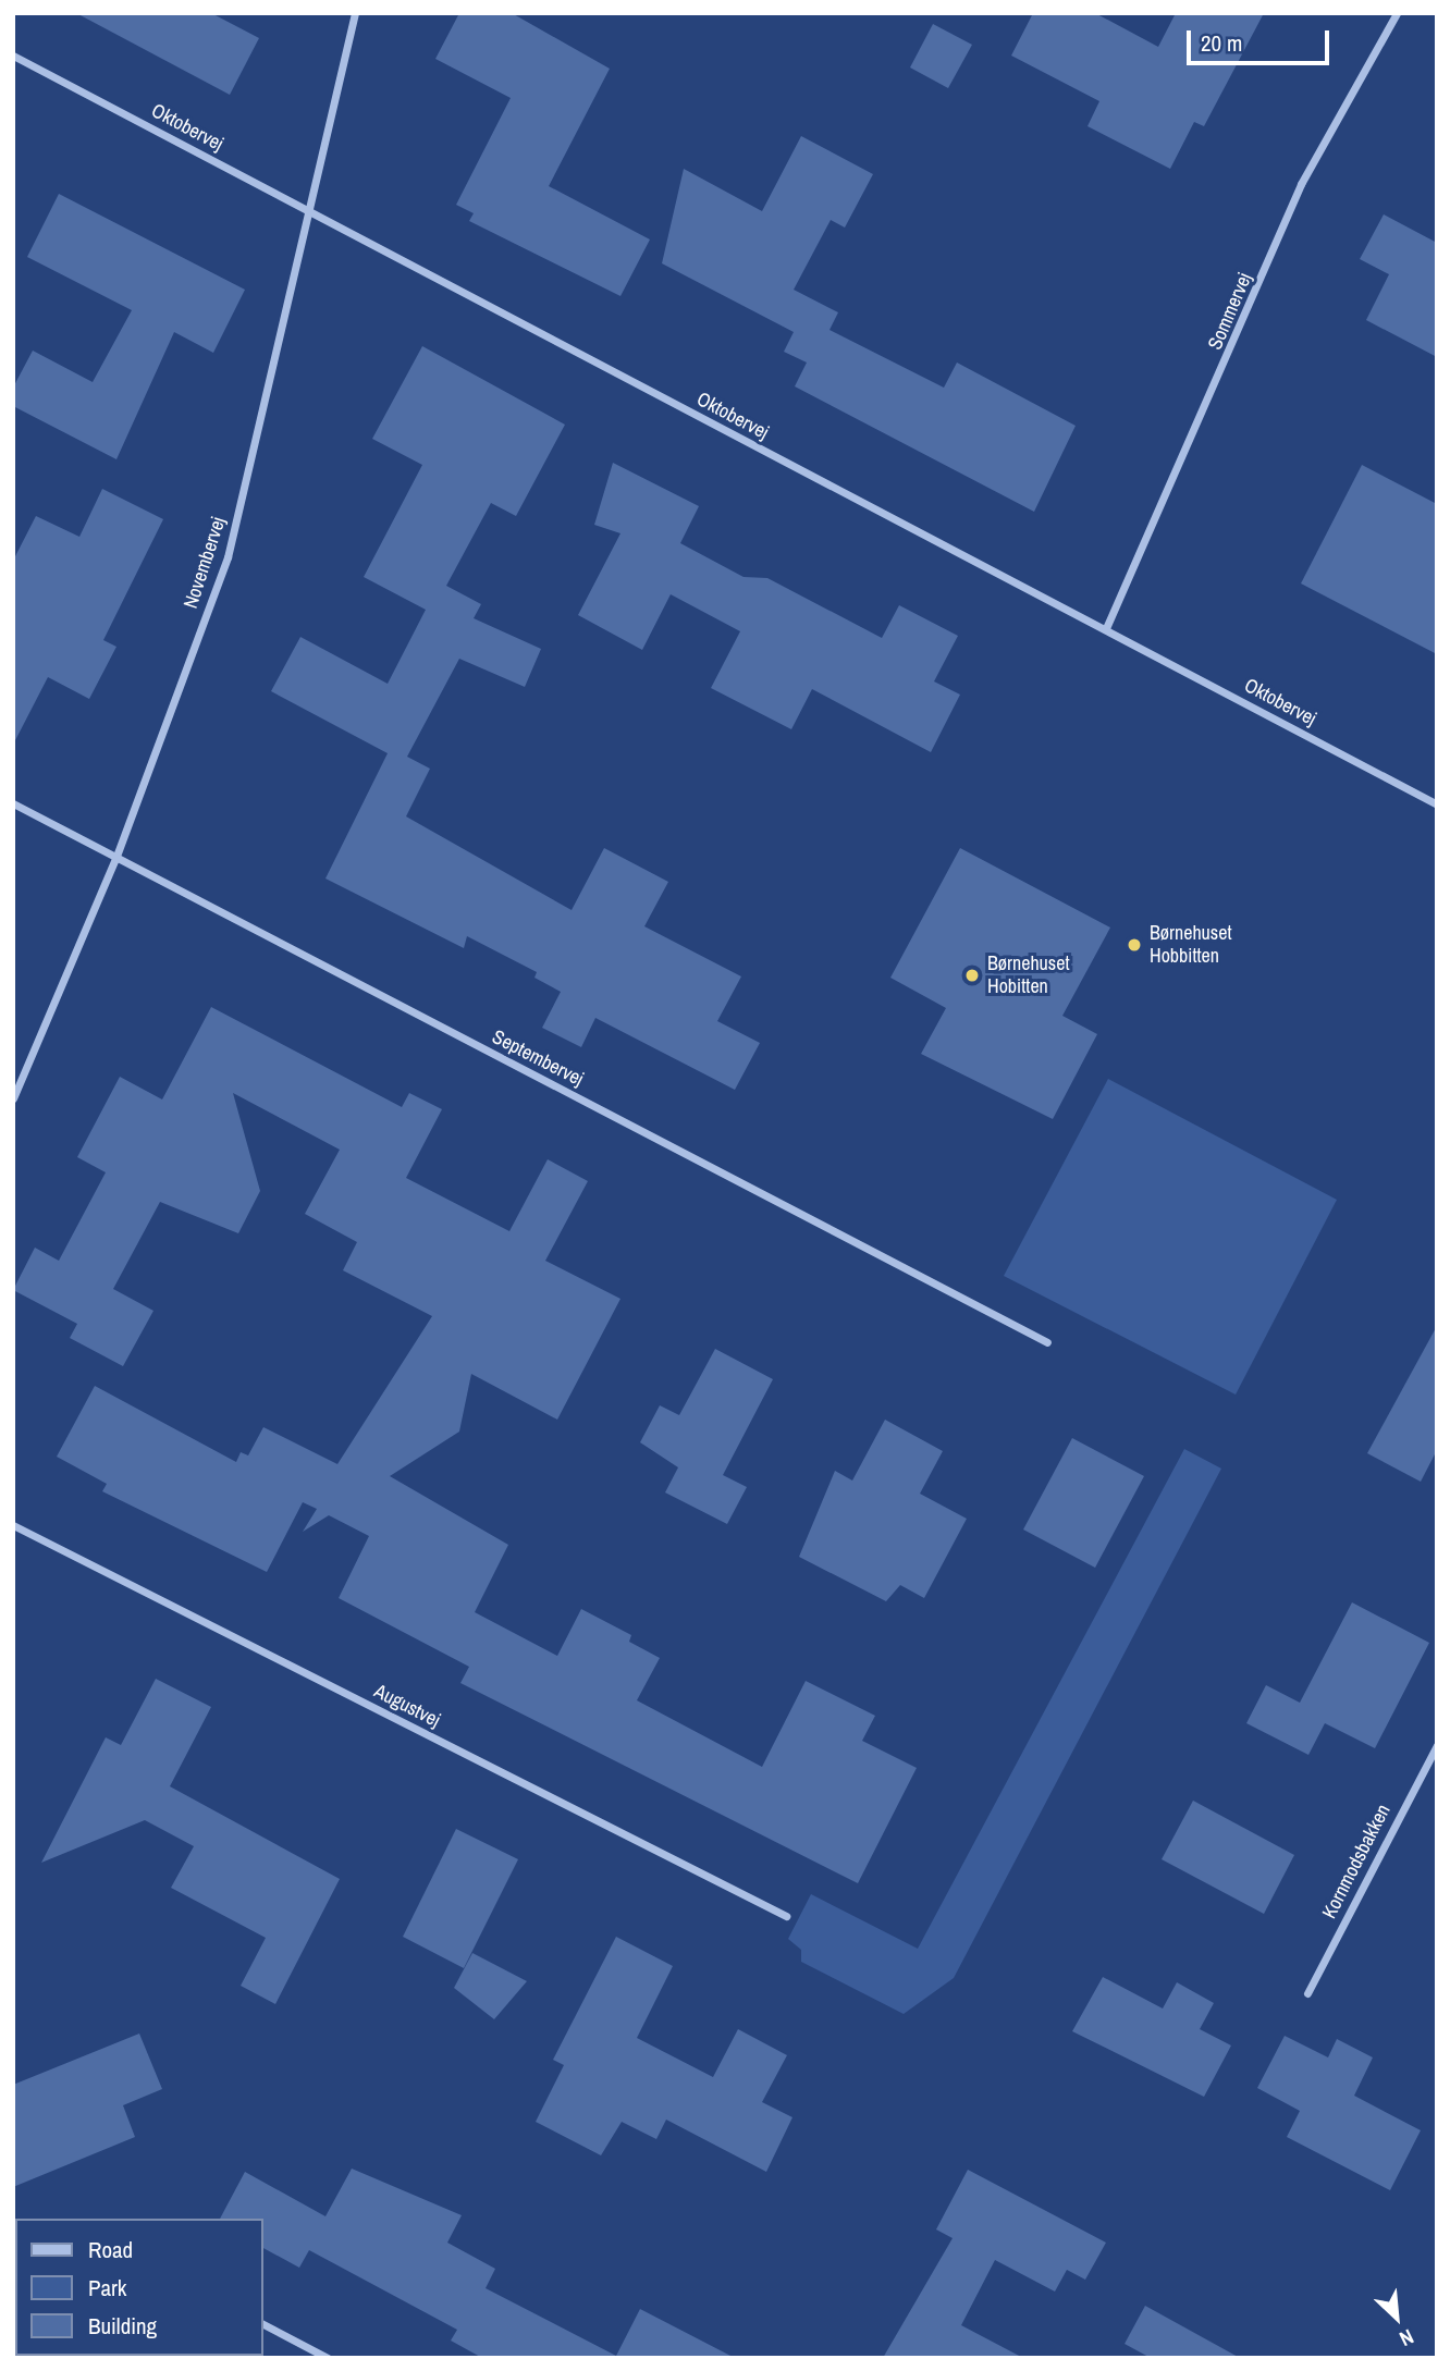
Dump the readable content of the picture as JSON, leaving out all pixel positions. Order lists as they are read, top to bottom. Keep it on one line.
{"streets":{"street":["Oktobervej","Sommervej","Novembervej","Septembervej","Augustvej","Kornmodsbakken"]},"crossings":[["Oktobervej","Sommervej"],["Oktobervej","Novembervej"],["Novembervej","Septembervej"]],"places":["Børnehuset Hobbitten","Børnehuset Hobitten"],"legend":["Road","Park","Building"],"scale_bar":"20 m","north":"bottom right"}
